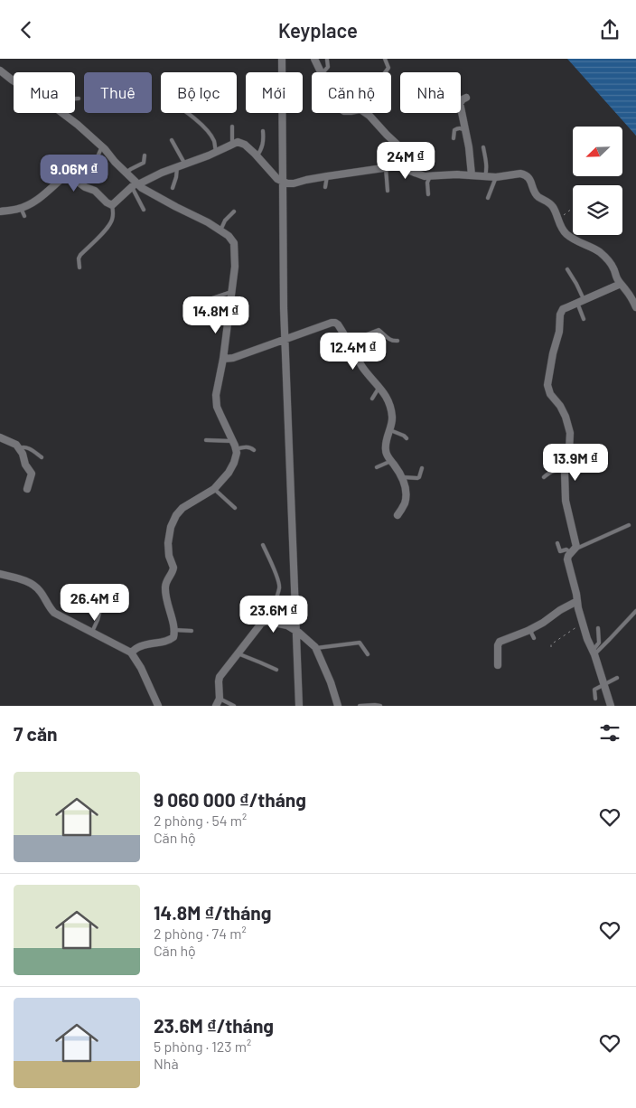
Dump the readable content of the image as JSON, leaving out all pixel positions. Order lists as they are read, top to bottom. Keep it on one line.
{"north":"bottom left","page":{"header":"Keyplace","chip":["Mua","Thuê","Bộ lọc","Mới","Căn hộ","Nhà"],"price":["24M ₫","9.06M ₫","14.8M ₫","12.4M ₫","13.9M ₫","26.4M ₫","23.6M ₫"],"heading":"7 căn","list":[{"name":"9 060 000 ₫/tháng","note":"2 phòng · 54 m² · Căn hộ"},{"name":"14.8M ₫/tháng","note":"2 phòng · 74 m² · Căn hộ"},{"name":"23.6M ₫/tháng","note":"5 phòng · 123 m² · Nhà"}]}}
